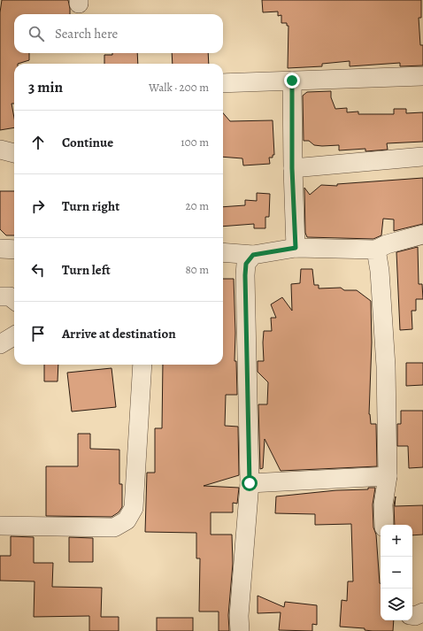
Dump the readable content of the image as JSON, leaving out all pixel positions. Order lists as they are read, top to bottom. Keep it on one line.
{"page":{"search":"Search here","heading":["3 min","Walk · 200 m"],"list":[["Continue","100 m"],["Turn right","20 m"],["Turn left","80 m"],"Arrive at destination"],"map_buttons":["+","−"]}}
